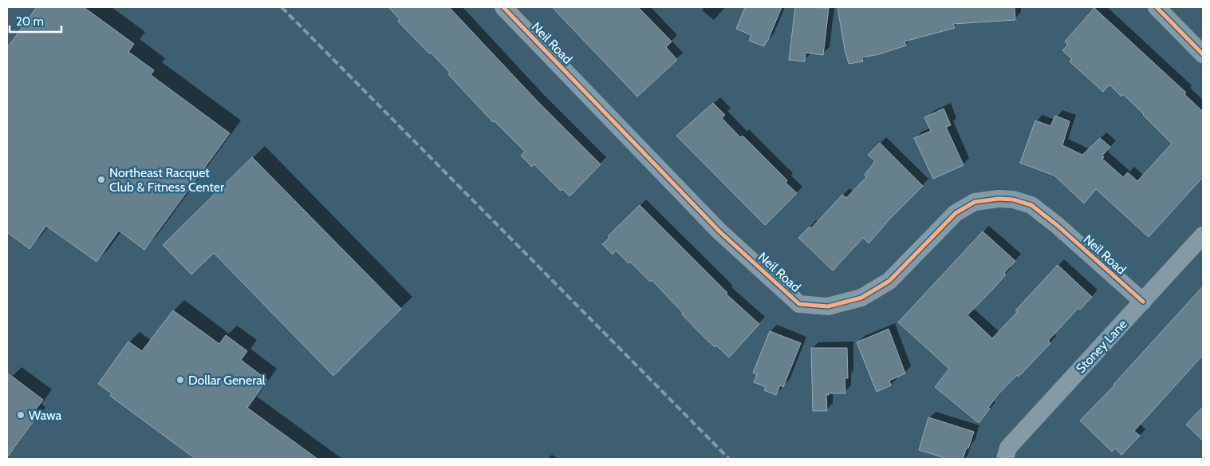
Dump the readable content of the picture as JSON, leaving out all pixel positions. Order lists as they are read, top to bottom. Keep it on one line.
{"streets":{"street":["Neil Road","Stoney Lane"]},"crossings":[["Neil Road","Stoney Lane"]],"places":["Northeast Racquet Club & Fitness Center","Dollar General","Wawa"],"scale_bar":"20 m"}
